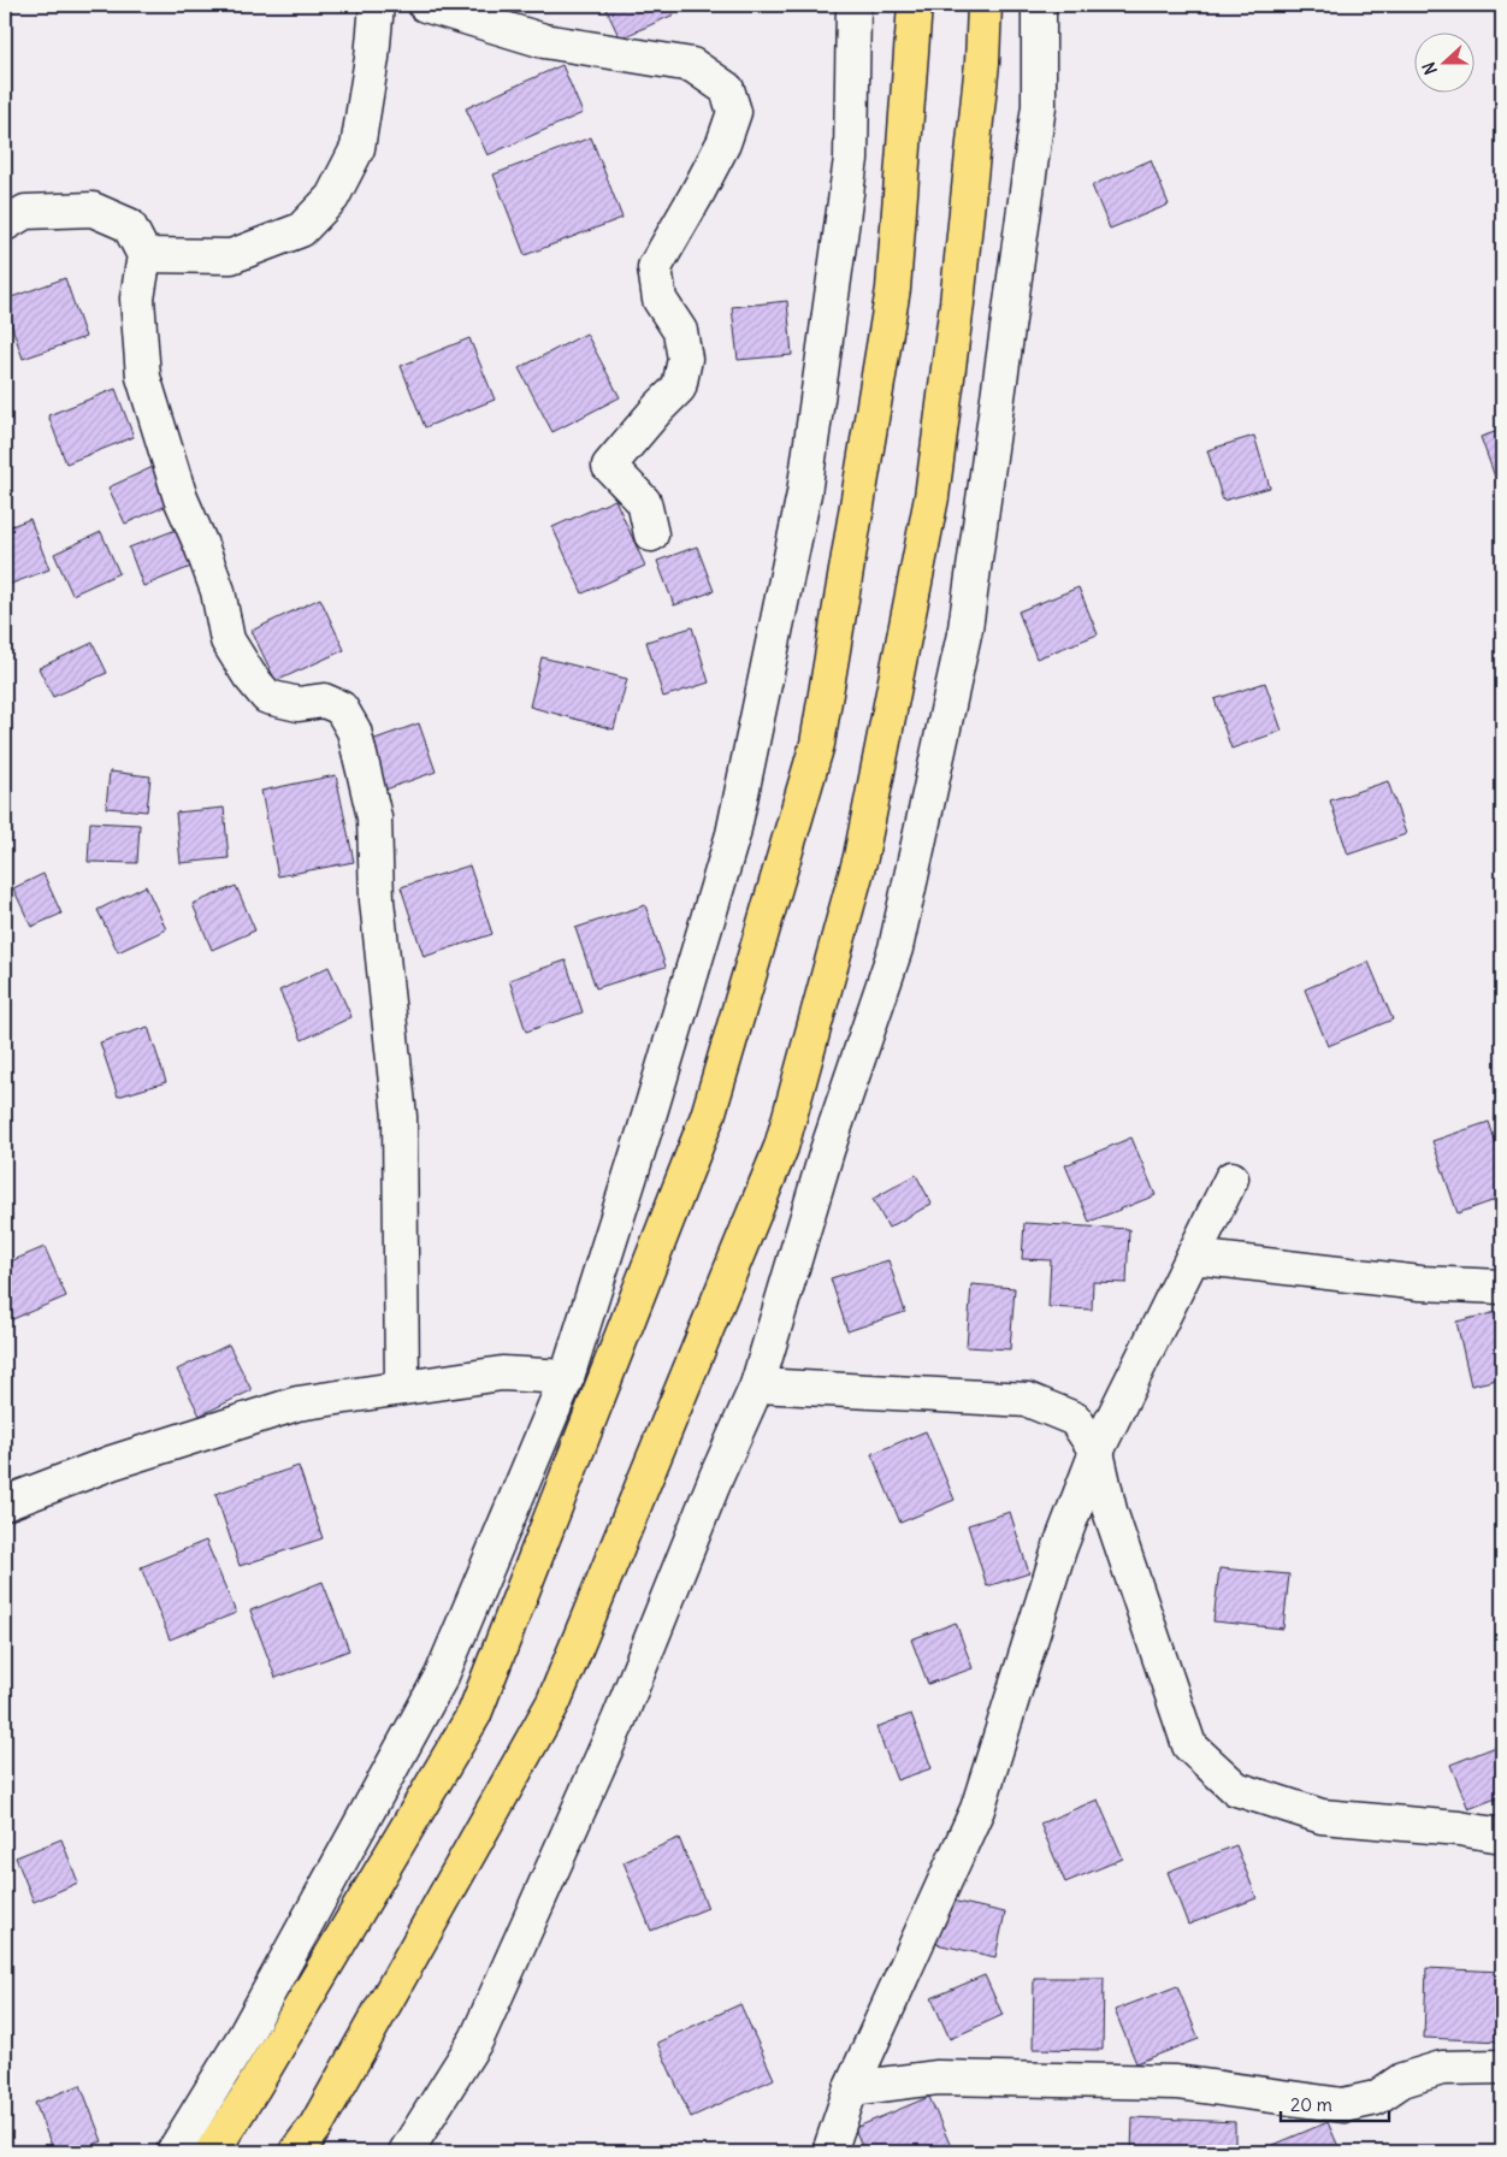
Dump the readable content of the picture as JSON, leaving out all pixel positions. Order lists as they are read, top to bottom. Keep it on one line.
{"scale_bar":"20 m","north":"left"}
